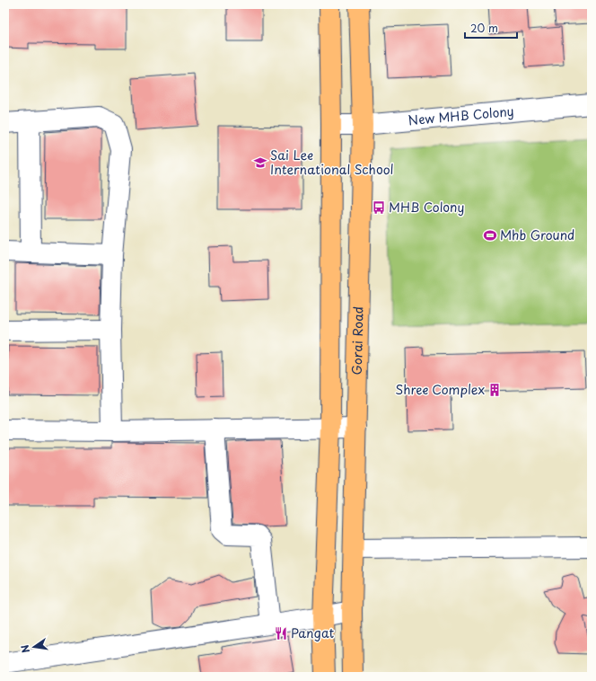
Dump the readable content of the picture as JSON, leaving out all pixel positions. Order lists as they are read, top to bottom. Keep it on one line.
{"streets":{"main road":["Gorai Road"],"street":["New MHB Colony"]},"crossings":[["New MHB Colony","Gorai Road"]],"places":{"school or university":["Sai Lee International School"],"bus stop":["MHB Colony"],"sports":["Mhb Ground"],"building":["Shree Complex"],"restaurant":["Pangat"]},"scale_bar":"20 m","north":"left"}
